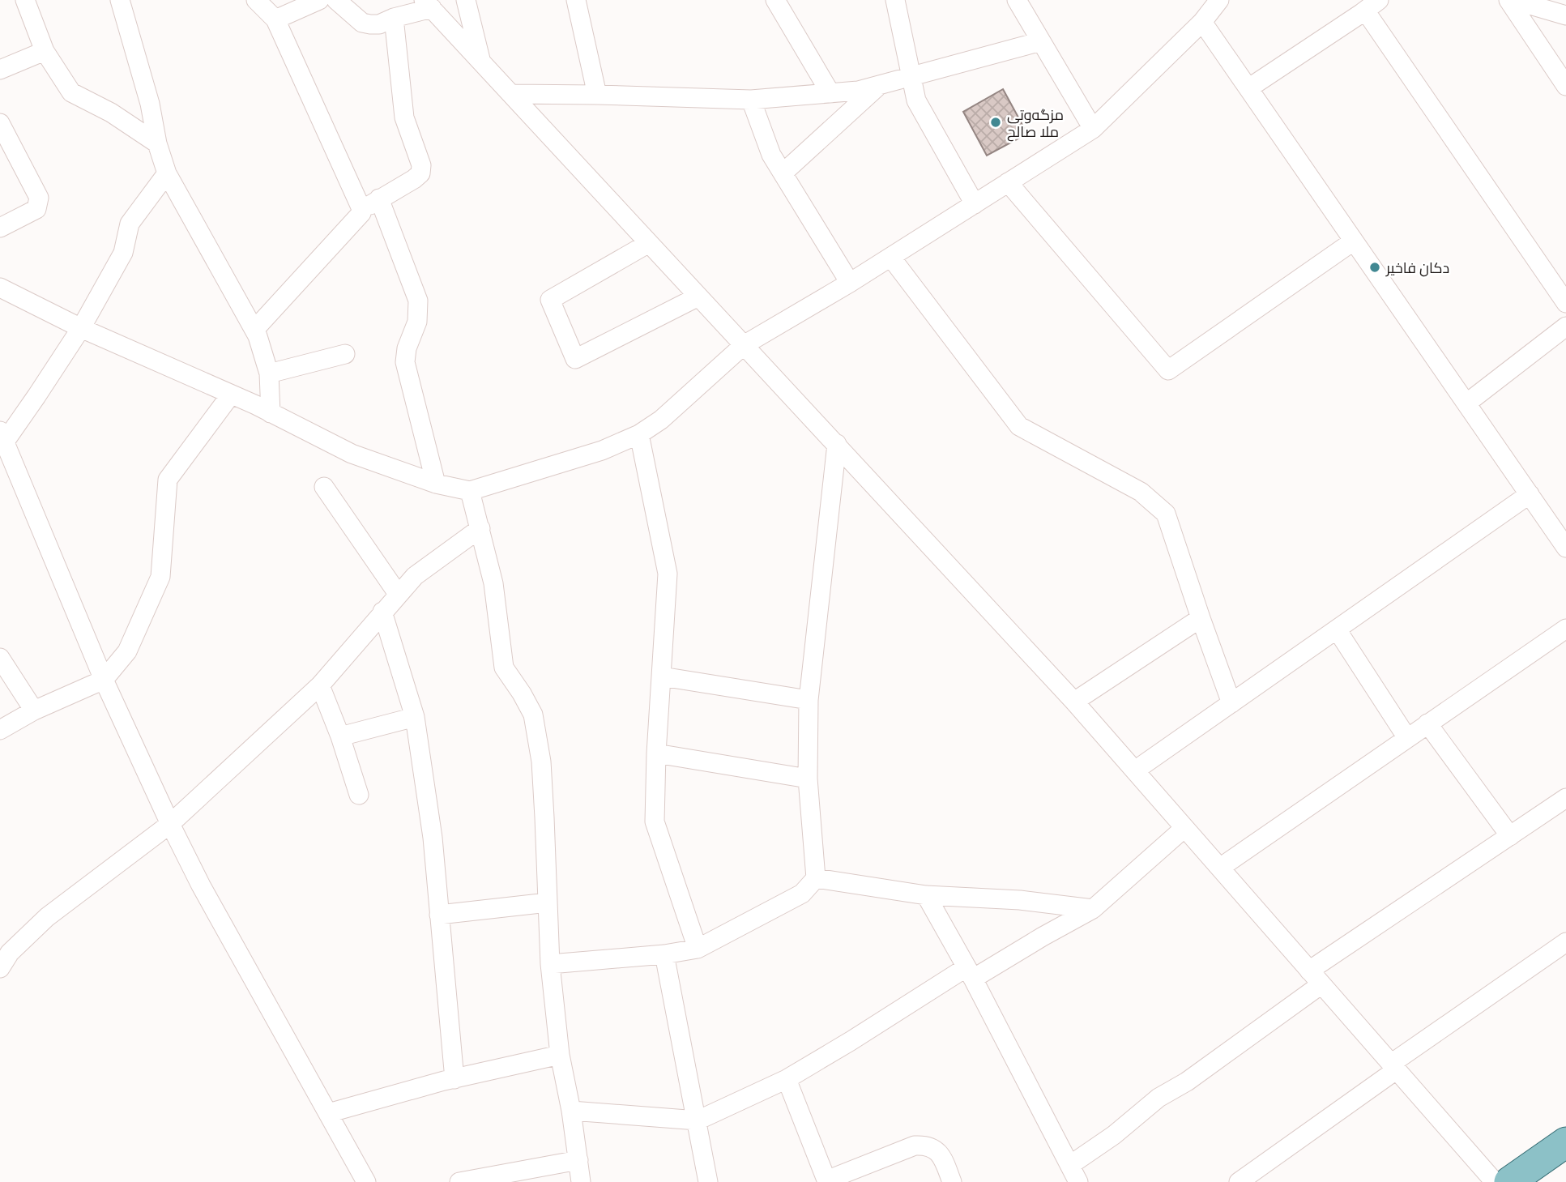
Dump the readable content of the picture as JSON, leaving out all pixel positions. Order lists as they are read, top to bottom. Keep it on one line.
{"places":["مزگه‌وتی ملا صالح","دكان فاخیر"]}
